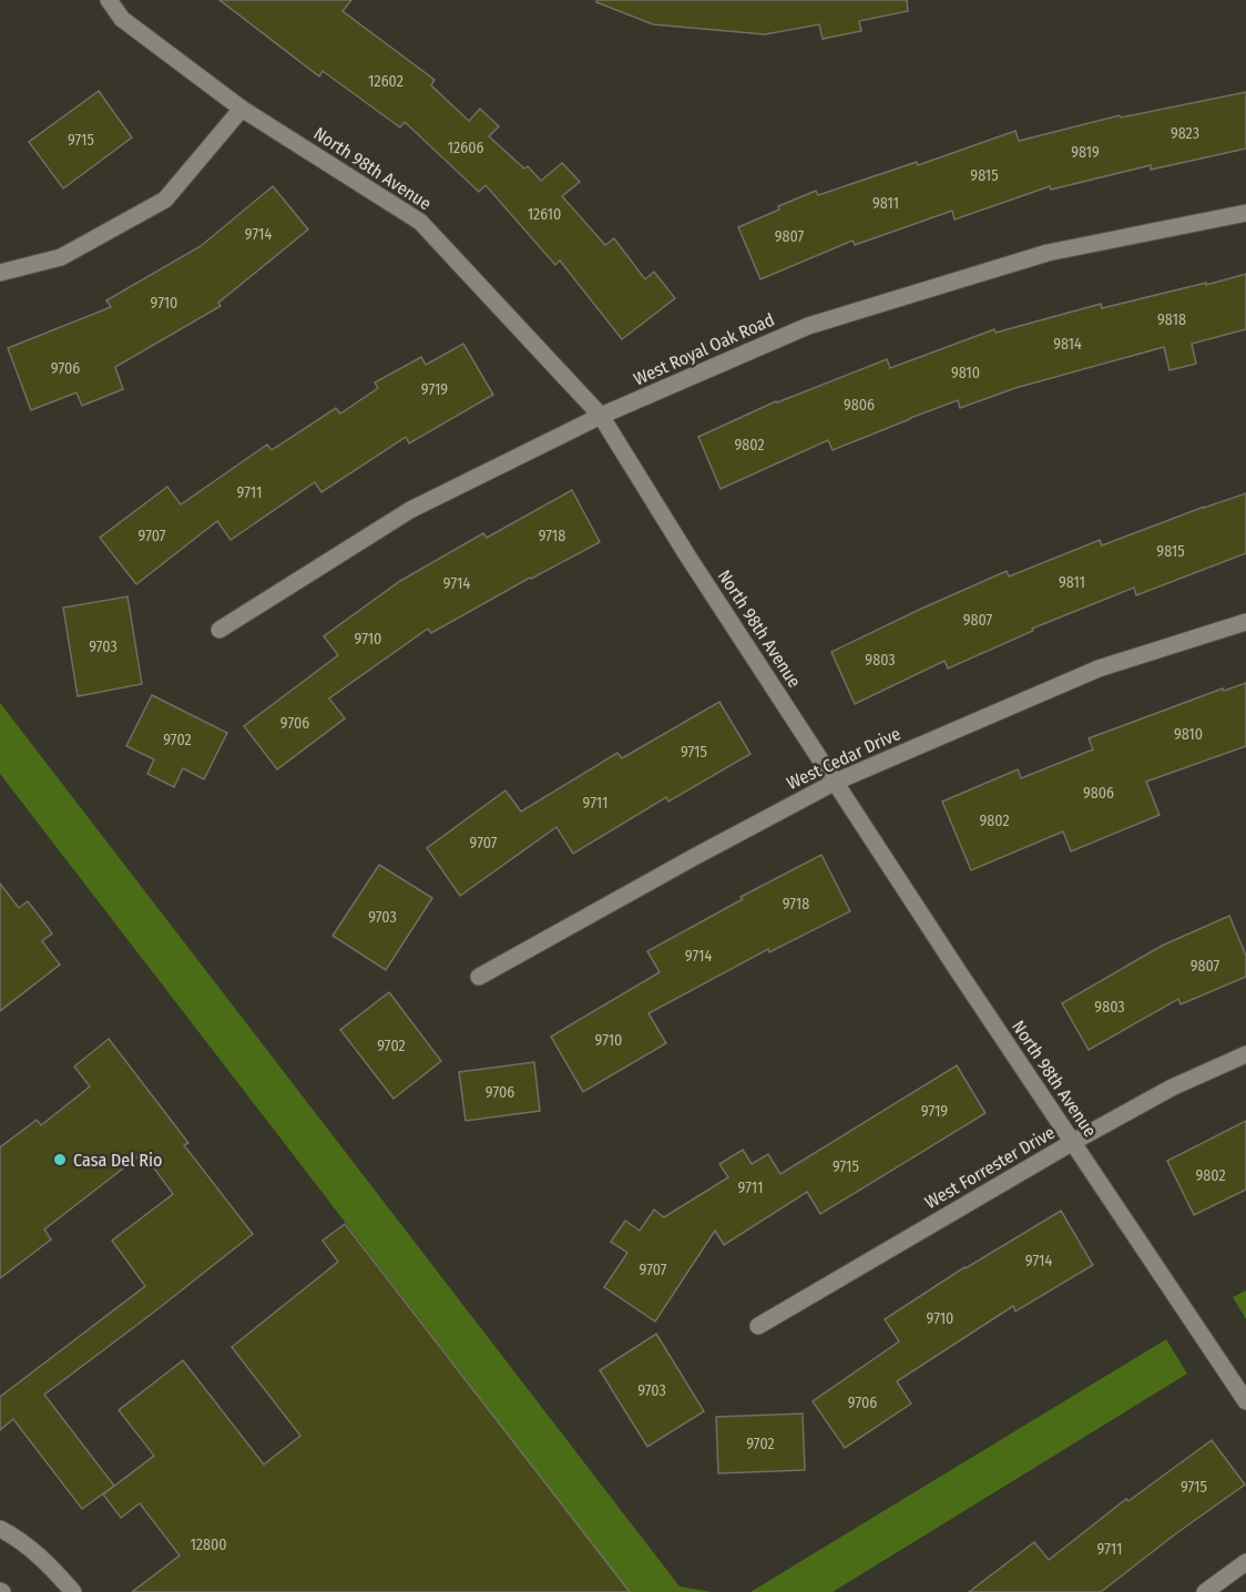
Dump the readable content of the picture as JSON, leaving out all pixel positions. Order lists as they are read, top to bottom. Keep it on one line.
{"streets":{"street":["North 98th Avenue","West Royal Oak Road","West Cedar Drive","West Forrester Drive"]},"crossings":[["North 98th Avenue","West Royal Oak Road"],["North 98th Avenue","West Cedar Drive"],["North 98th Avenue","West Forrester Drive"]],"places":["Casa Del Rio"],"house_numbers":["12602","9823","9715","12606","9819","9815","9811","12610","9714","9807","9710","9818","9814","9706","9810","9719","9806","9802","9711","9707","9718","9815","9811","9714","9807","9710","9703","9803","9706","9810","9702","9715","9806","9711","9802","9707","9718","9703","9714","9807","9803","9710","9702","9706","9719","9715","9802","9711","9714","9707","9710","9703","9706","9702","9715","12800","9711"]}
